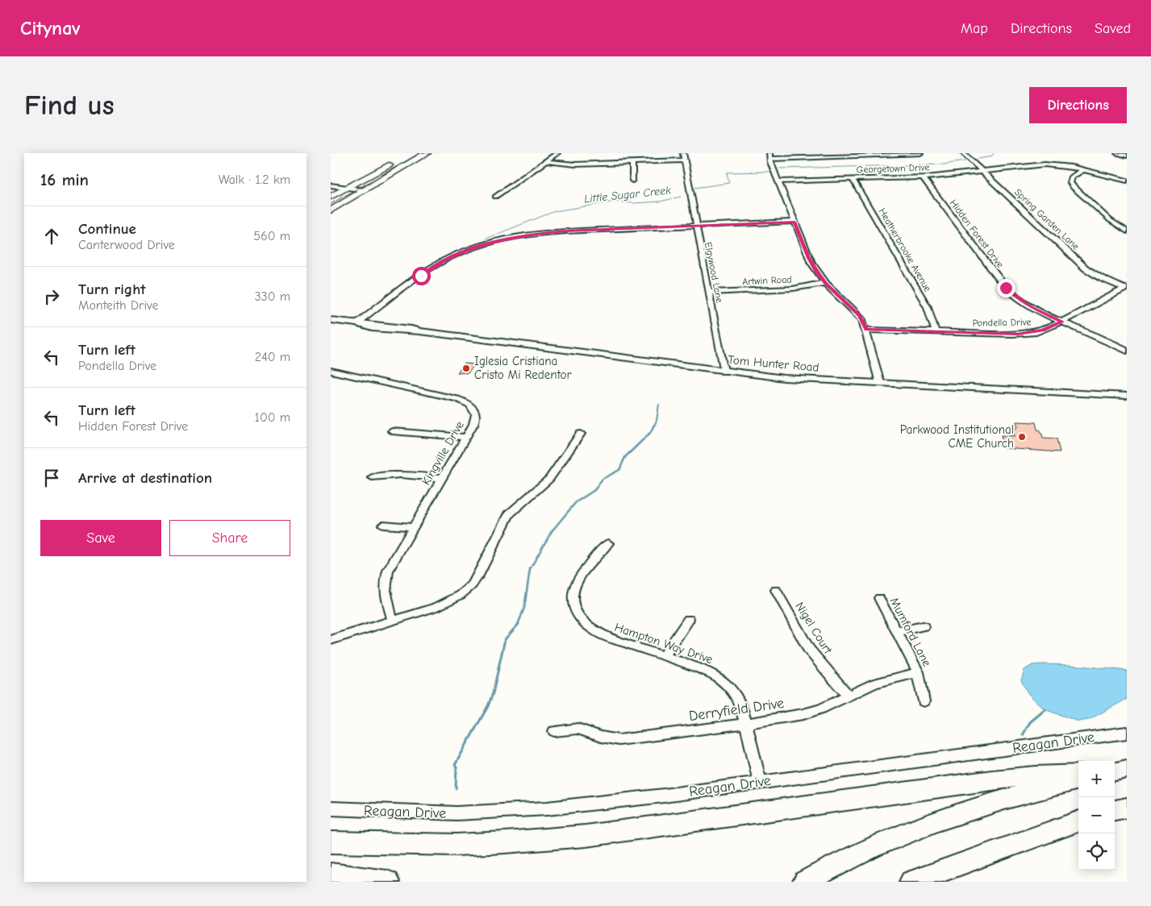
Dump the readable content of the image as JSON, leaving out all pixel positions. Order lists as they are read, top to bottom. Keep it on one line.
{"streets":{"street":["Georgetown Drive","Spring Garden Lane","Hidden Forest Drive","Heatherbrooke Avenue","Elgywood Lane","Artwin Road","Pondella Drive","Tom Hunter Road","Kingville Drive","Nigel Court","Mumford Lane","Hampton Way Drive","Derryfield Drive","Reagan Drive"]},"crossings":[["Georgetown Drive","Spring Garden Lane"],["Georgetown Drive","Hidden Forest Drive"],["Georgetown Drive","Heatherbrooke Avenue"],["Spring Garden Lane","Pondella Drive"],["Hidden Forest Drive","Pondella Drive"],["Heatherbrooke Avenue","Pondella Drive"],["Elgywood Lane","Artwin Road"],["Elgywood Lane","Tom Hunter Road"],["Nigel Court","Derryfield Drive"],["Mumford Lane","Derryfield Drive"],["Hampton Way Drive","Derryfield Drive"],["Hampton Way Drive","Reagan Drive"]],"water":["Little Sugar Creek"],"places":["Iglesia Cristiana Cristo Mi Redentor","Parkwood Institutional CME Church"],"page":{"header":"Citynav","nav":["Map","Directions","Saved"],"buttons":["Directions",["Save","Share"]],"title":"Find us","heading":["16 min","Walk · 1.2 km"],"list":[["Continue","Canterwood Drive","560 m"],["Turn right","Monteith Drive","330 m"],["Turn left","Pondella Drive","240 m"],["Turn left","Hidden Forest Drive","100 m"],"Arrive at destination"],"map_buttons":["+","−"]}}
